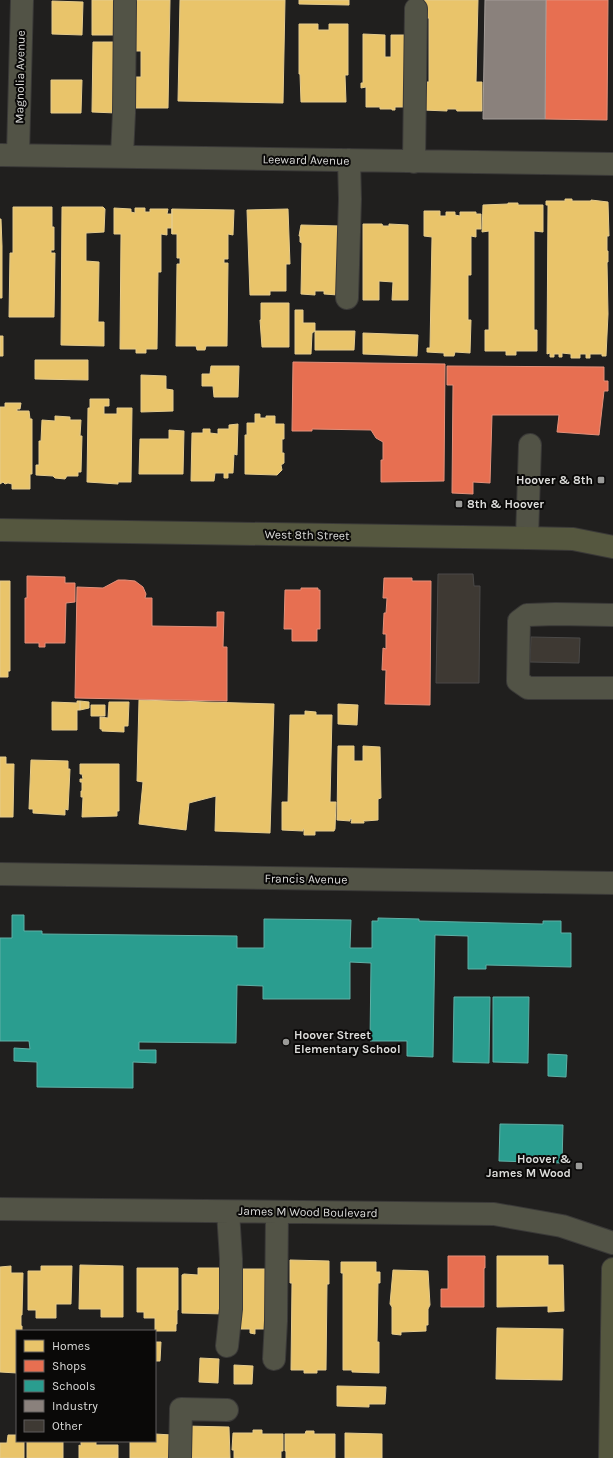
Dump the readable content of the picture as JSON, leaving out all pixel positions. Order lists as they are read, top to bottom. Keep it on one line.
{"streets":{"main road":["West 8th Street"],"street":["Magnolia Avenue","Leeward Avenue","Francis Avenue","James M Wood Boulevard"]},"crossings":[["Magnolia Avenue","Leeward Avenue"]],"places":{"transit":["Hoover & 8th","8th & Hoover","Hoover & James M Wood"],"other":["Hoover Street Elementary School"]},"legend":["Homes","Shops","Schools","Industry","Other"]}
